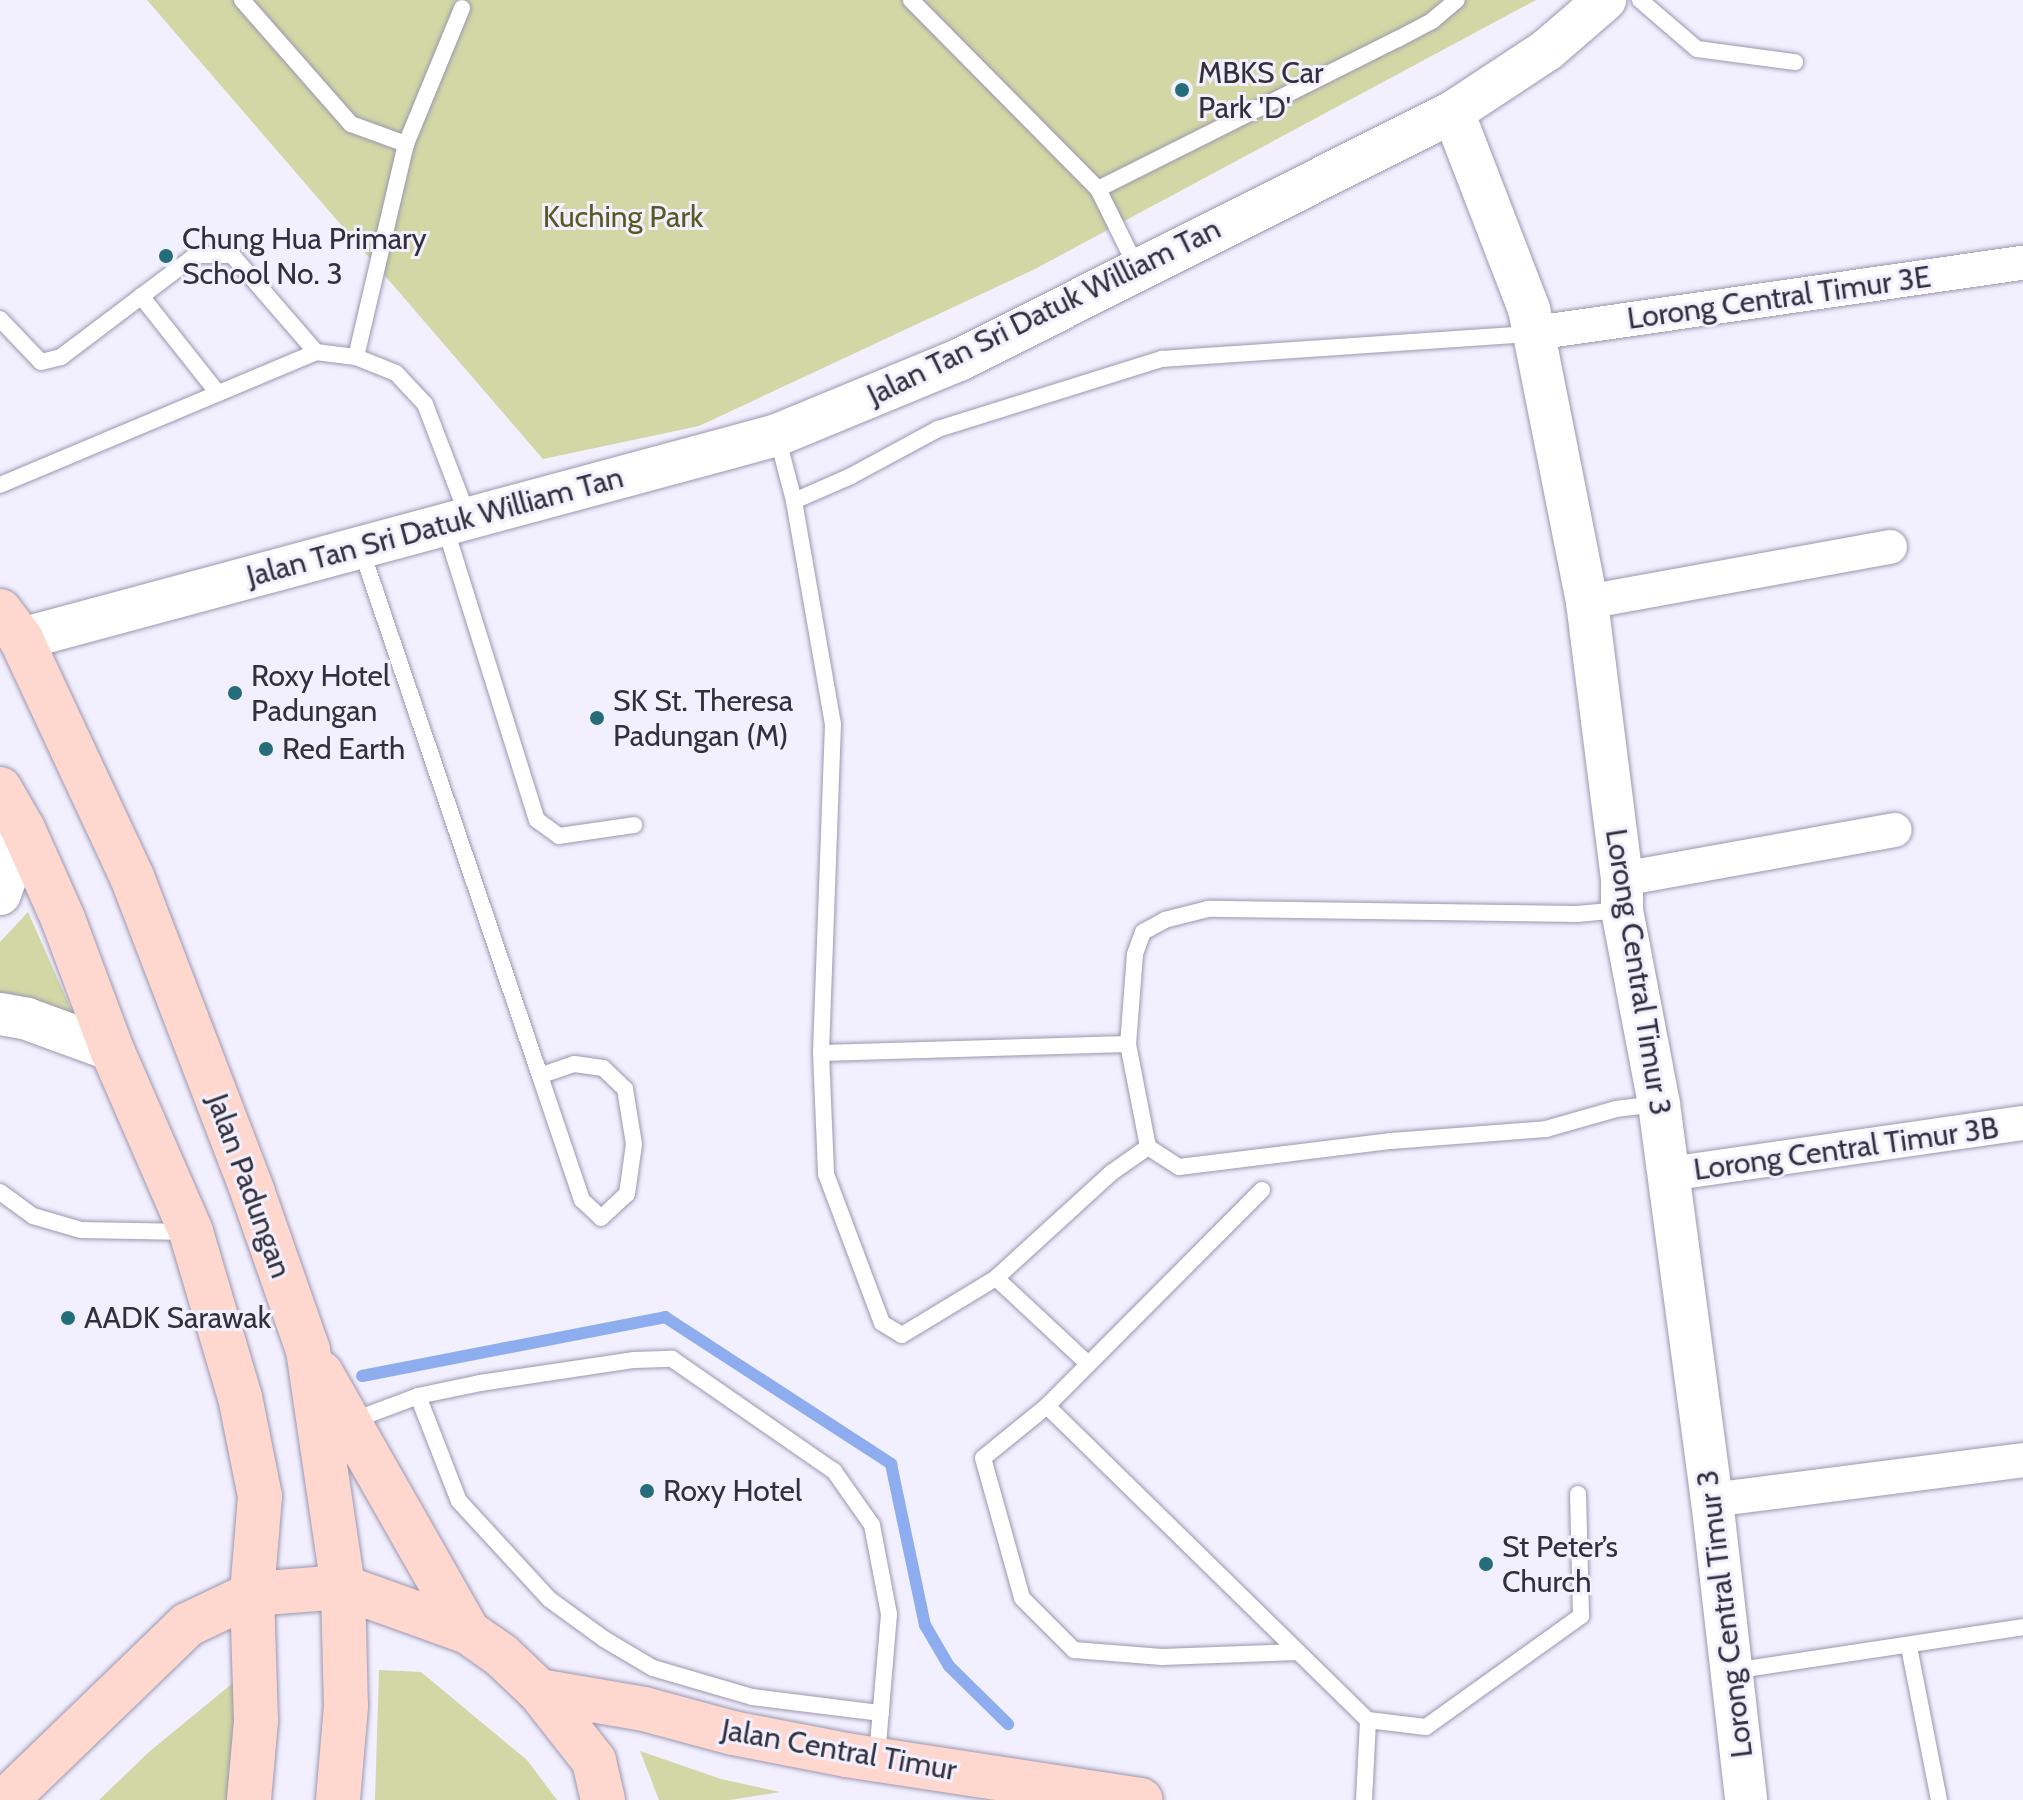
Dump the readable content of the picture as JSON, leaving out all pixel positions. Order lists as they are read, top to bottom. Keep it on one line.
{"streets":{"main road":["Jalan Padungan","Jalan Central Timur"],"street":["Lorong Central Timur 3E","Jalan Tan Sri Datuk William Tan","Lorong Central Timur 3","Lorong Central Timur 3B"]},"crossings":[["Lorong Central Timur 3E","Lorong Central Timur 3"],["Jalan Tan Sri Datuk William Tan","Lorong Central Timur 3"],["Jalan Tan Sri Datuk William Tan","Jalan Padungan"],["Lorong Central Timur 3","Lorong Central Timur 3B"]],"parks":["Kuching Park"],"places":["MBKS Car Park 'D'","Chung Hua Primary School No. 3","Roxy Hotel Padungan","SK St. Theresa Padungan (M)","Red Earth","AADK Sarawak","Roxy Hotel","St Peter’s Church"]}
